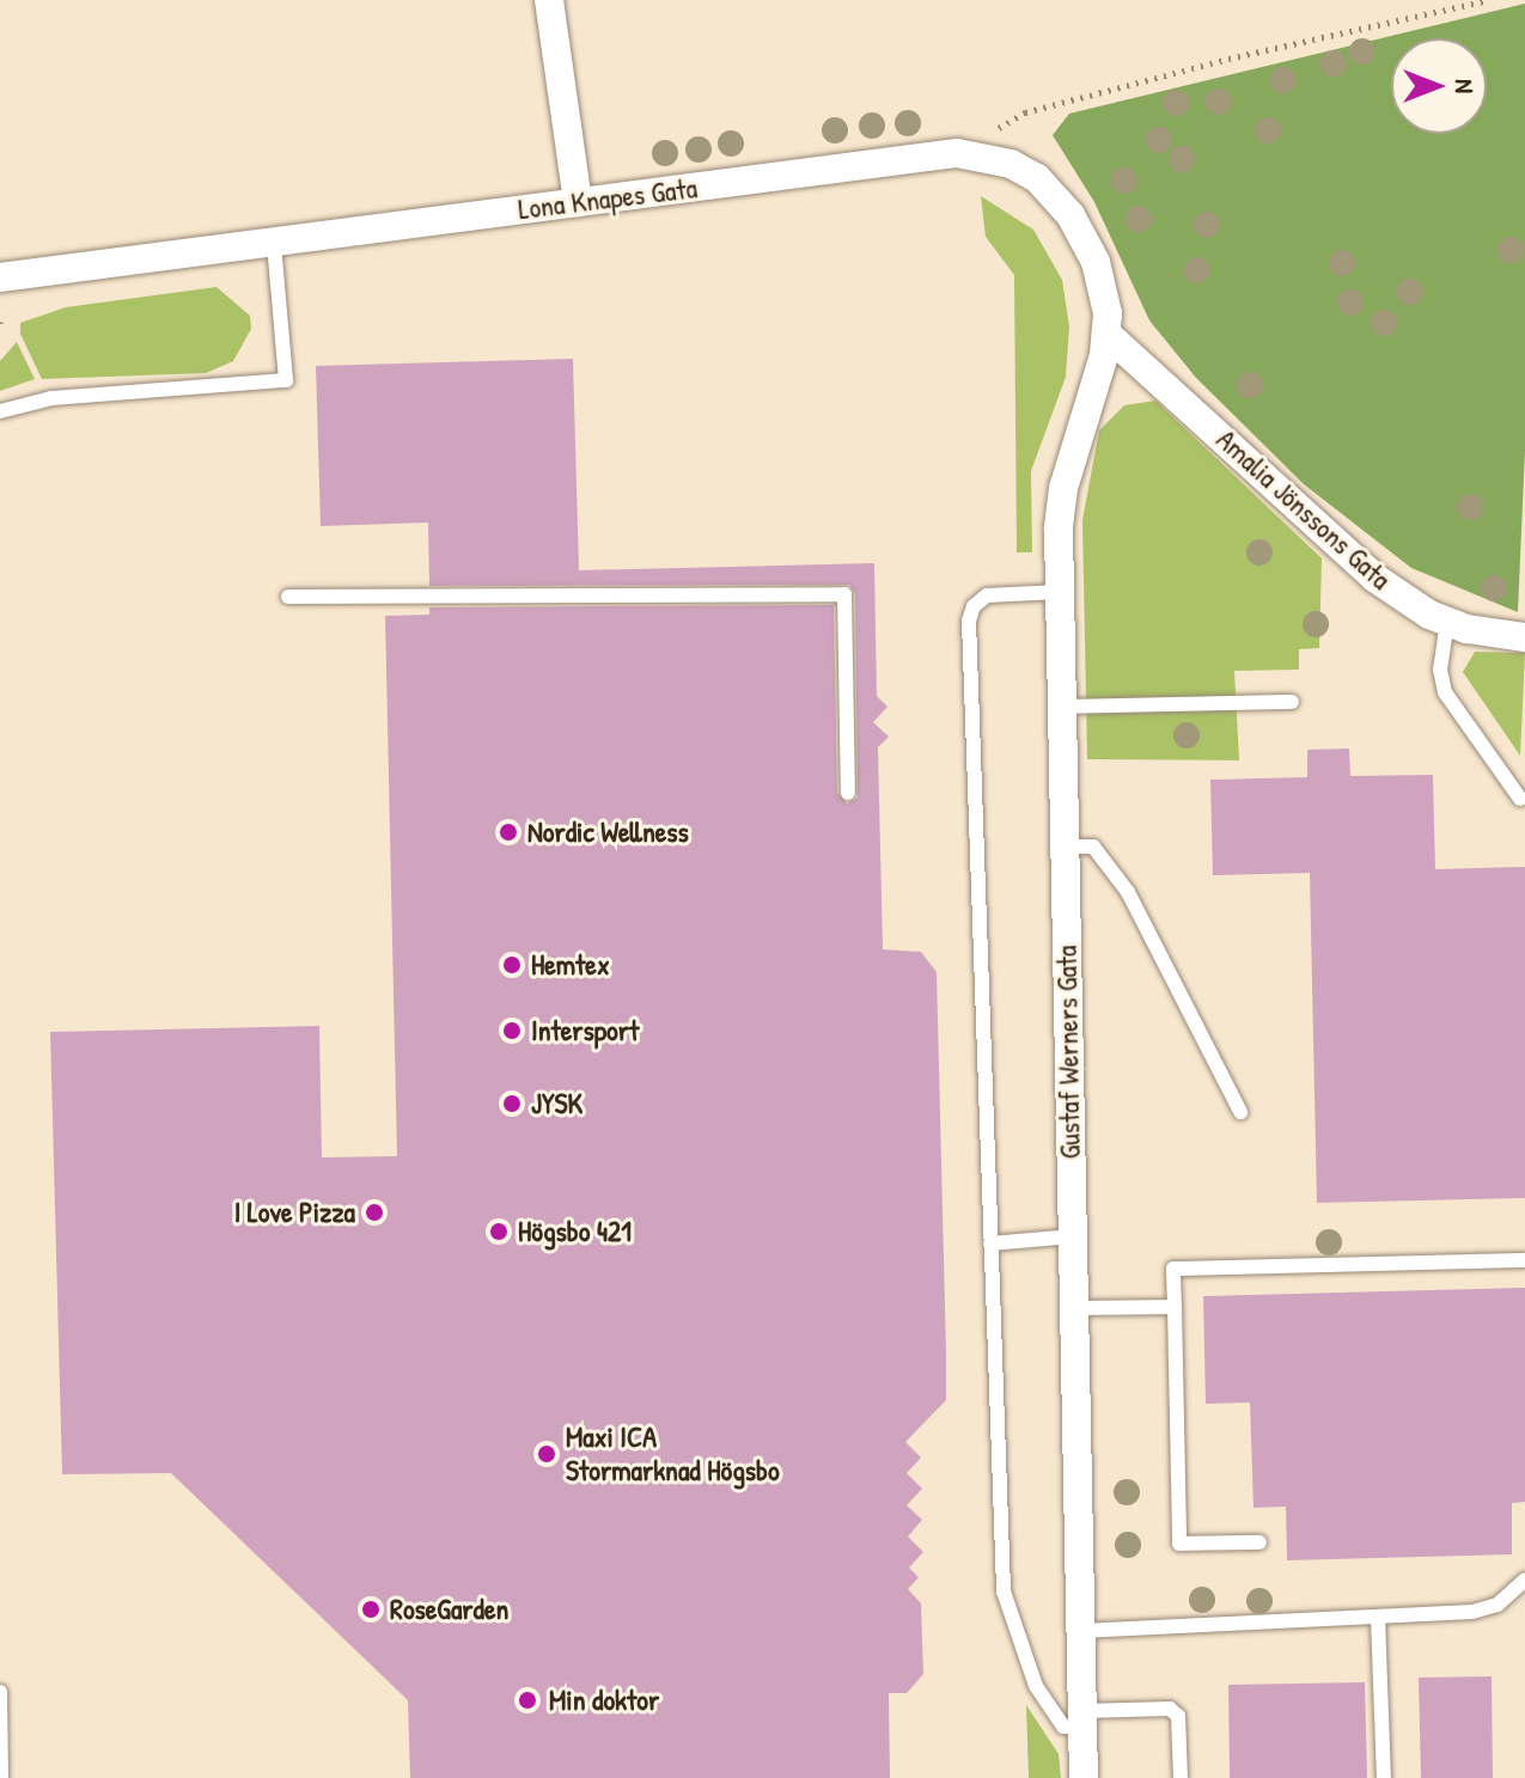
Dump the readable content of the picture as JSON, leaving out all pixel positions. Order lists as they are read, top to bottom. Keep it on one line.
{"streets":{"street":["Lona Knapes Gata","Amalia Jönssons Gata","Gustaf Werners Gata"]},"crossings":[["Lona Knapes Gata","Amalia Jönssons Gata"],["Lona Knapes Gata","Gustaf Werners Gata"],["Amalia Jönssons Gata","Gustaf Werners Gata"]],"places":["Nordic Wellness","Hemtex","Intersport","JYSK","I Love Pizza","Högsbo 421","Maxi ICA Stormarknad Högsbo","RoseGarden","Min doktor"],"north":"right"}
